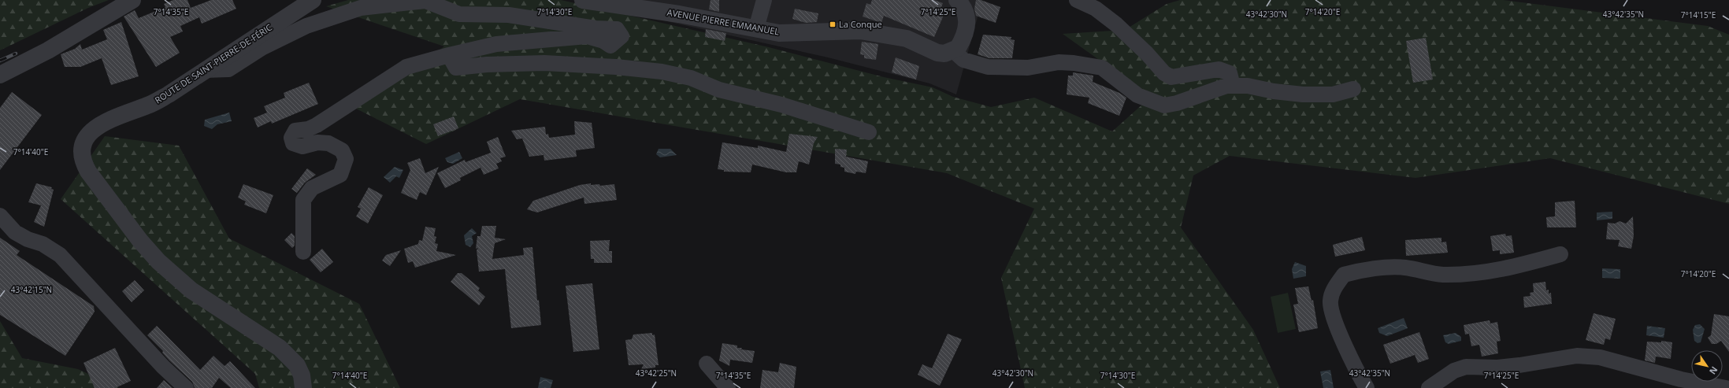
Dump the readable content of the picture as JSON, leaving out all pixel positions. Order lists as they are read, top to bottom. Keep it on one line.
{"streets":{"street":["AVENUE PIERRE EMMANUEL","ROUTE DE SAINT-PIERRE-DE-FÉRIC"]},"places":{"transit":["La Conque"]},"north":"bottom right","coordinates":["7°14'35\"E","7°14'25\"E","7°14'30\"E","7°14'20\"E","43°42'30\"N","43°42'35\"N","7°14'15\"E","7°14'40\"E","43°42'15\"N","43°42'25\"N"]}
